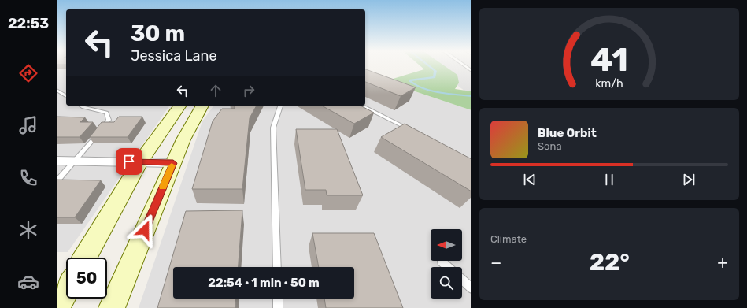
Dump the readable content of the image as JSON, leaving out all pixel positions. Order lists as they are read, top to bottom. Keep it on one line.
{"north":"left","page":{"tabs":"22:53","turn":["30 m","Jessica Lane"],"song":["Blue Orbit","Sona"],"tile":"Climate","heat":["−","22°","+"],"limit":"50","trip":"22:54 · 1 min · 50 m","gauge":["41","km/h"]}}
